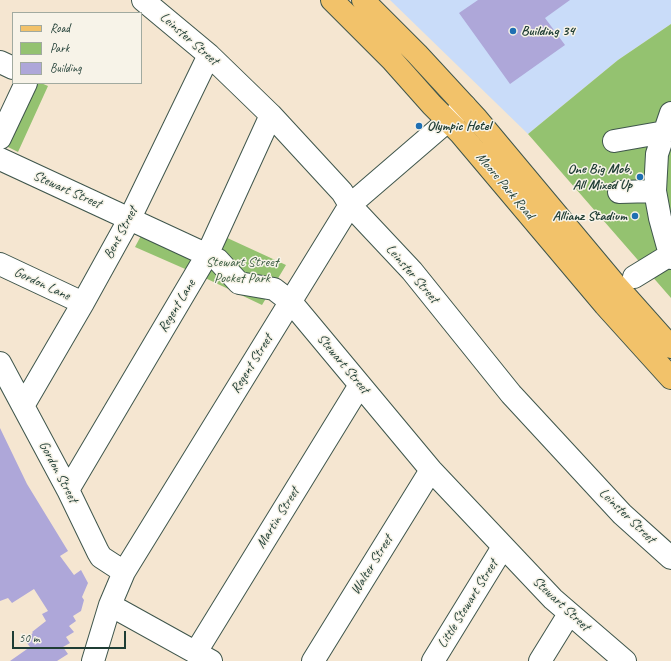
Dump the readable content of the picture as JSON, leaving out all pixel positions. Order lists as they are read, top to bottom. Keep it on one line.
{"streets":{"main road":["Moore Park Road"],"street":["Leinster Street","Stewart Street","Bent Street","Gordon Lane","Regent Lane","Regent Street","Gordon Street","Martin Street","Walter Street","Little Stewart Street"]},"crossings":[["Leinster Street","Bent Street"],["Leinster Street","Regent Lane"],["Leinster Street","Regent Street"],["Moore Park Road","Regent Street"],["Stewart Street","Bent Street"],["Stewart Street","Regent Lane"],["Stewart Street","Regent Street"],["Stewart Street","Martin Street"],["Stewart Street","Walter Street"],["Stewart Street","Little Stewart Street"],["Bent Street","Gordon Lane"],["Bent Street","Gordon Street"],["Regent Lane","Gordon Street"],["Regent Street","Gordon Street"]],"parks":["Stewart Street Pocket Park"],"places":["Building 34","Olympic Hotel","One Big Mob, All Mixed Up","Allianz Stadium"],"legend":["Road","Park","Building"],"scale_bar":"50 m"}
